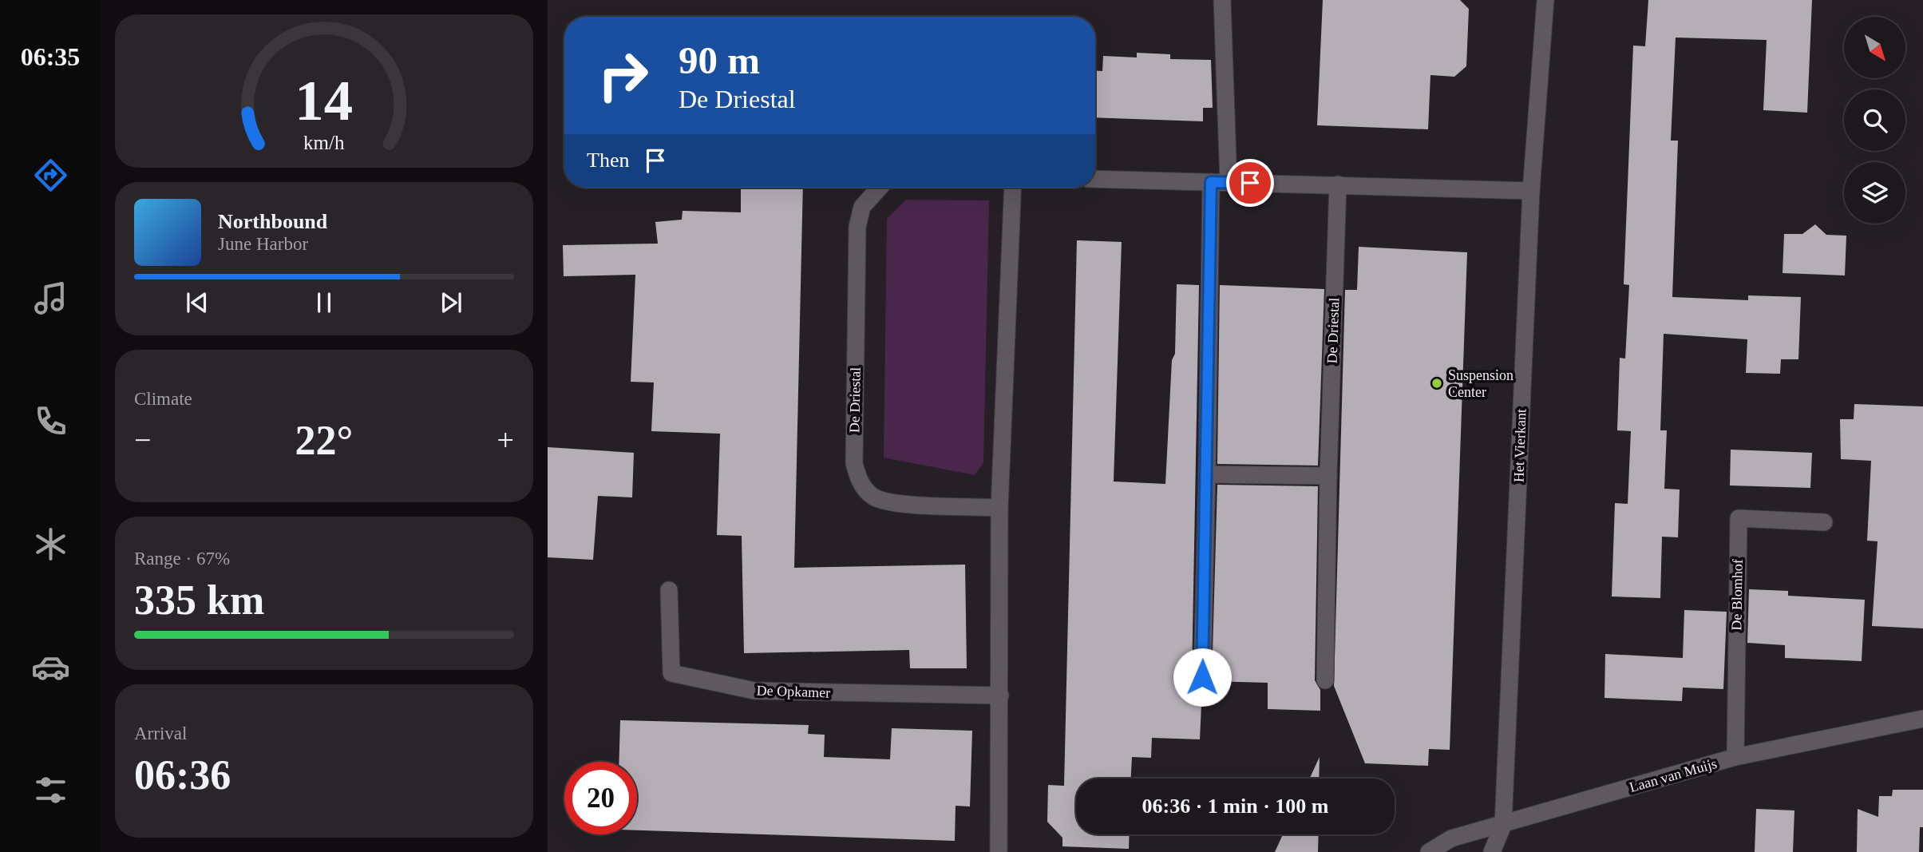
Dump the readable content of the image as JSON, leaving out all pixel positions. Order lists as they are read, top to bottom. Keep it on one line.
{"streets":{"street":["De Driestal","Het Vierkant","De Blomhof","De Opkamer","Laan van Muijs"]},"crossings":[["Het Vierkant","Laan van Muijs"],["De Blomhof","Laan van Muijs"]],"places":["Suspension Center"],"north":"bottom right","page":{"tabs":"06:35","turn":["90 m","De Driestal"],"then":"Then","song":["Northbound","June Harbor"],"tile":["Climate",["Range · 67%","335 km"],["Arrival","06:36"]],"heat":["−","22°","+"],"limit":"20","trip":"06:36 · 1 min · 100 m","gauge":["14","km/h"]}}
